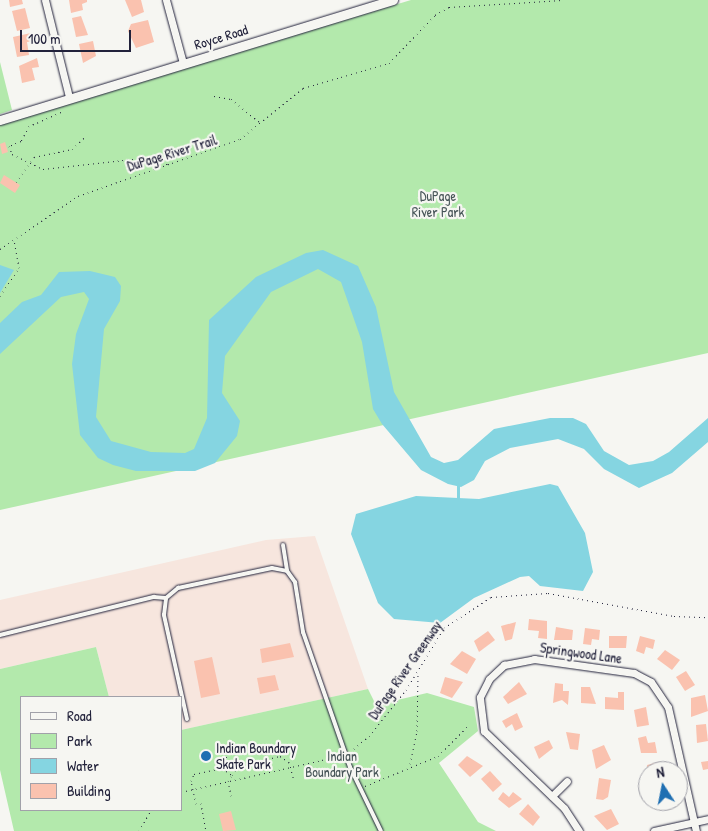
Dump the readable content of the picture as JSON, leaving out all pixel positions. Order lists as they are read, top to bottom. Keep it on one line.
{"streets":{"street":["Royce Road","Springwood Lane"],"path":["DuPage River Trail","DuPage River Greenway"]},"parks":["DuPage River Park","Indian Boundary Park"],"places":["Indian Boundary Skate Park"],"legend":["Road","Park","Water","Building"],"scale_bar":"100 m","north":"top"}
